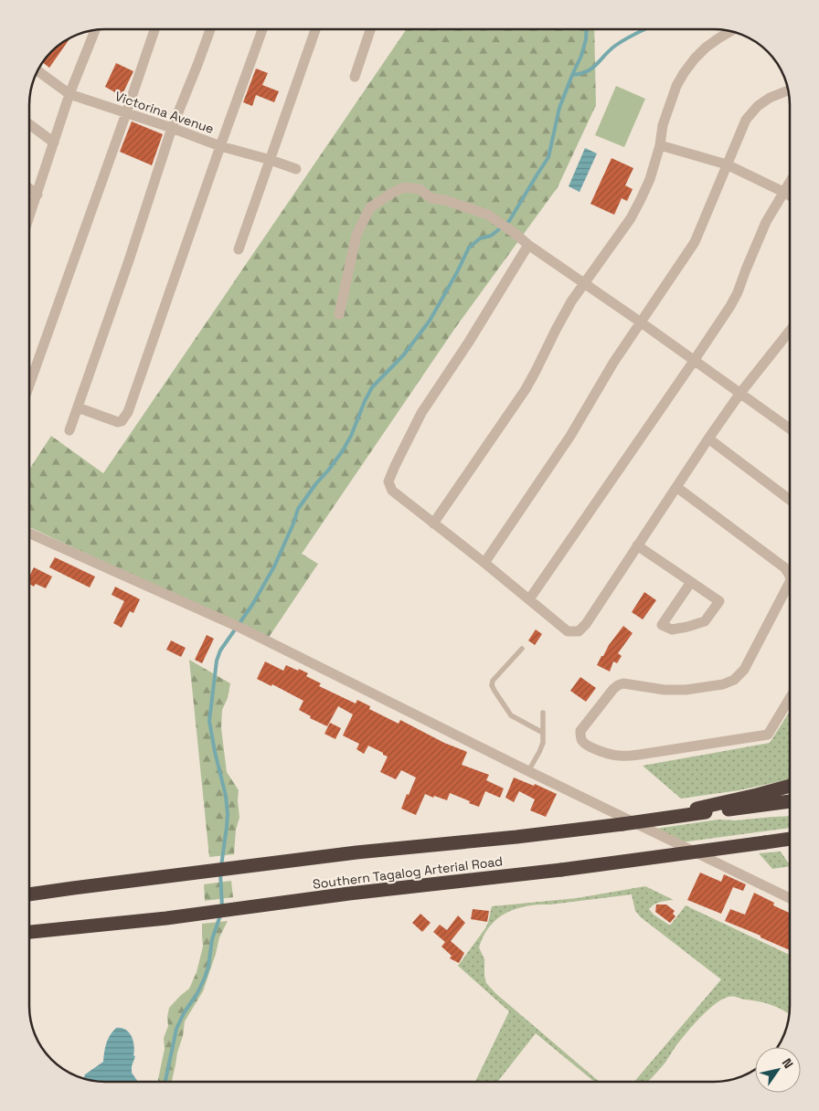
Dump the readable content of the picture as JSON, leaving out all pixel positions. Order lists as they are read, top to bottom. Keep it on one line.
{"streets":{"highway":["Southern Tagalog Arterial Road"],"street":["Victorina Avenue"]},"north":"top right"}
